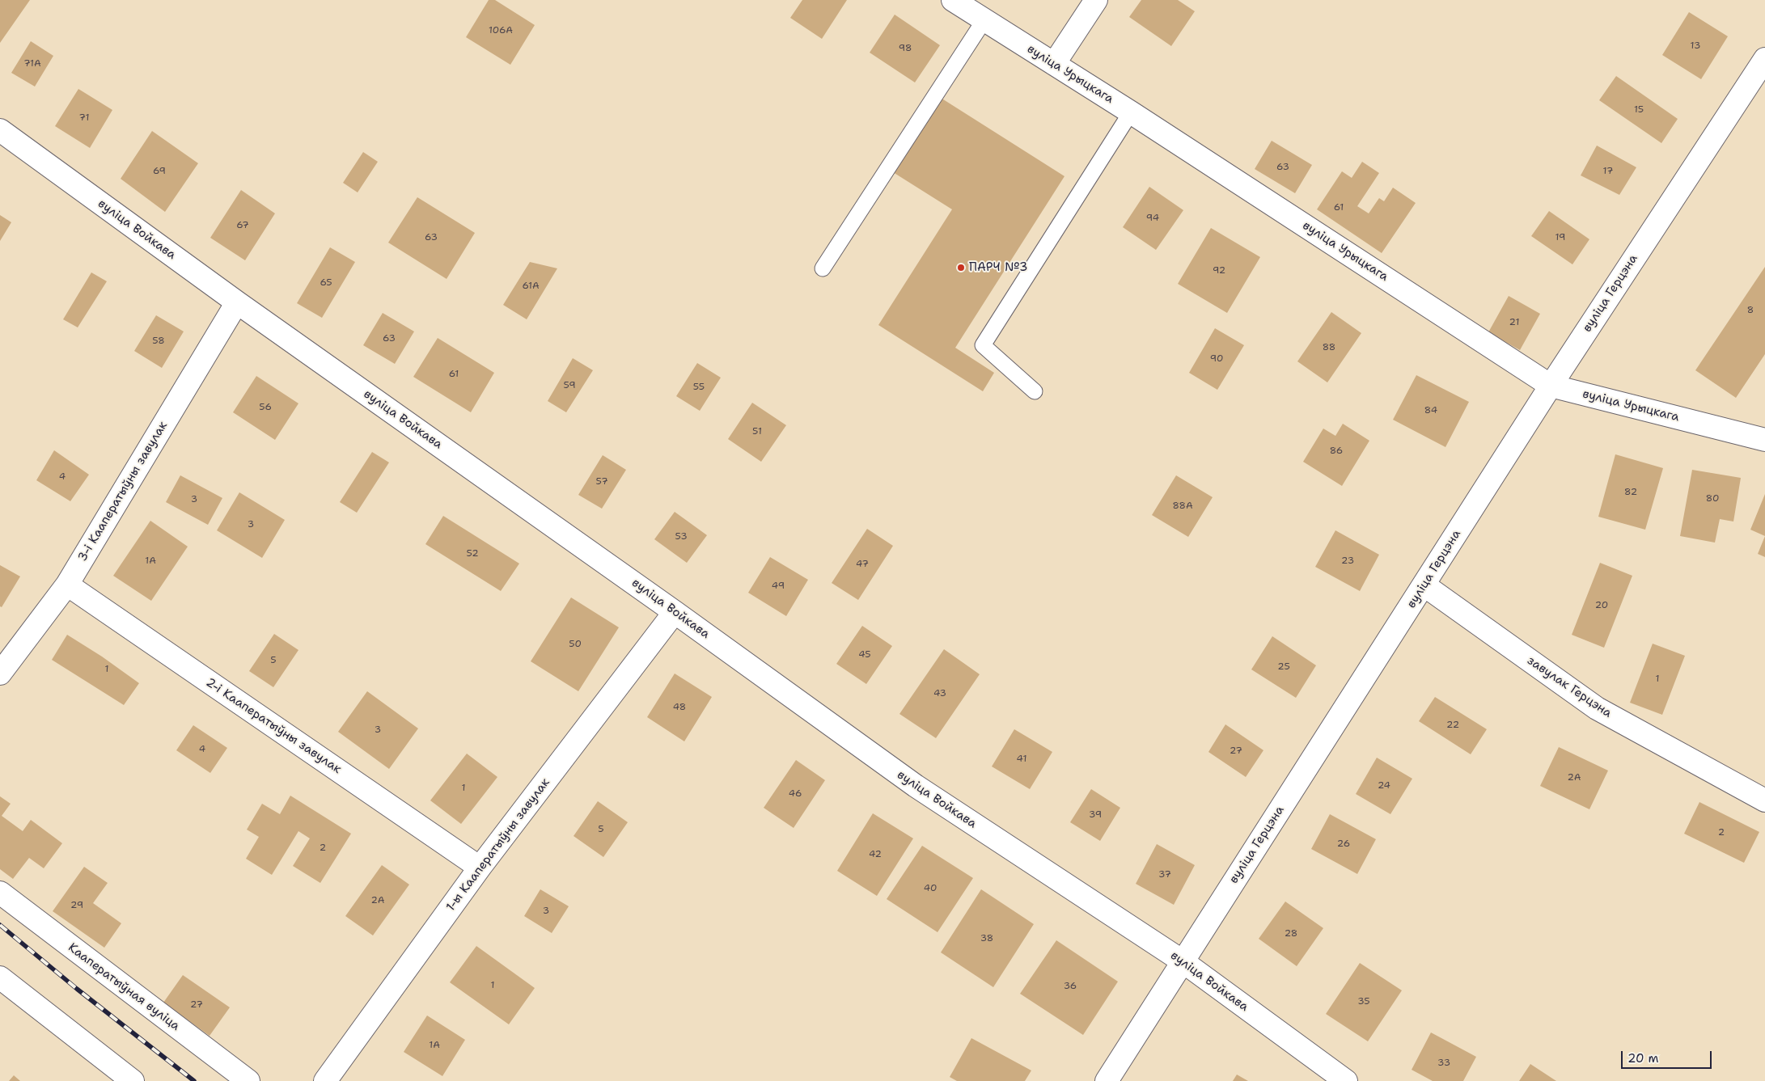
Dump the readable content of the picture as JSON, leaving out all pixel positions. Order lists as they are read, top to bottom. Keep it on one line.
{"streets":{"street":["вуліца Урыцкага","вуліца Войкава","вуліца Герцэна","3-і Кааператыўны завулак","завулак Герцэна","2-і Кааператыўны завулак","1-ы Кааператыўны завулак","Кааператыўная вуліца"]},"crossings":[["вуліца Урыцкага","вуліца Герцэна"],["вуліца Войкава","вуліца Герцэна"],["вуліца Войкава","3-і Кааператыўны завулак"],["вуліца Войкава","1-ы Кааператыўны завулак"],["вуліца Герцэна","завулак Герцэна"],["3-і Кааператыўны завулак","2-і Кааператыўны завулак"],["2-і Кааператыўны завулак","1-ы Кааператыўны завулак"]],"places":["ПАРЧ №3"],"house_numbers":["106А","13","98","71А","15","71","63","69","17","61","94","67","63","19","92","65","61А","8","21","63","58","88","90","61","59","55","56","84","51","86","4","57","82","80","3","88А","3","53","52","1А","23","47","49","20","50","45","5","25","1","1","43","48","22","3","4","27","41","2А","24","1","46","39","5","2","26","2","42","37","40","2А","29","3","28","38","1","36","35","27","1А","33"],"scale_bar":"20 m"}
